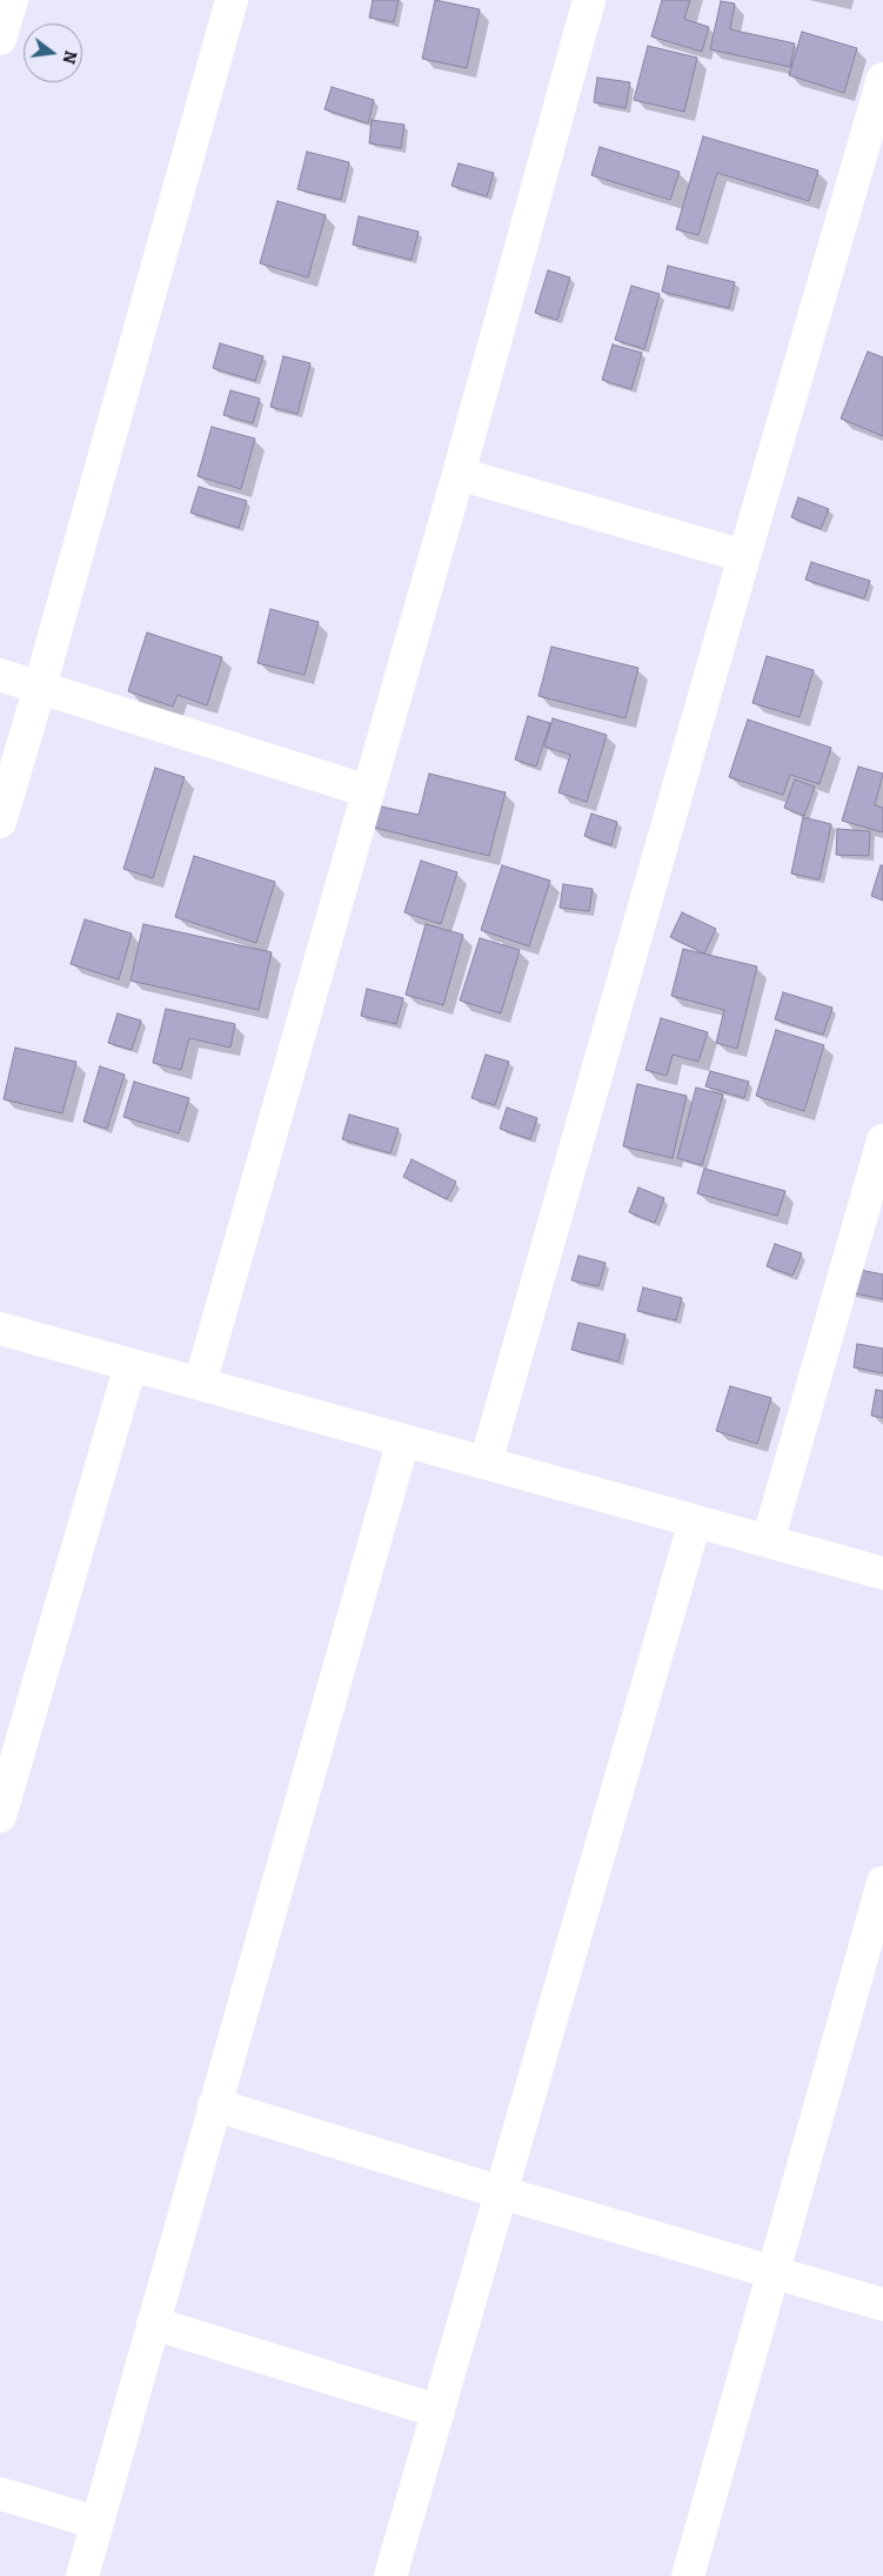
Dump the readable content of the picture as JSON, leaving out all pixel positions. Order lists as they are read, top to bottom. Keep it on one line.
{"north":"right"}
